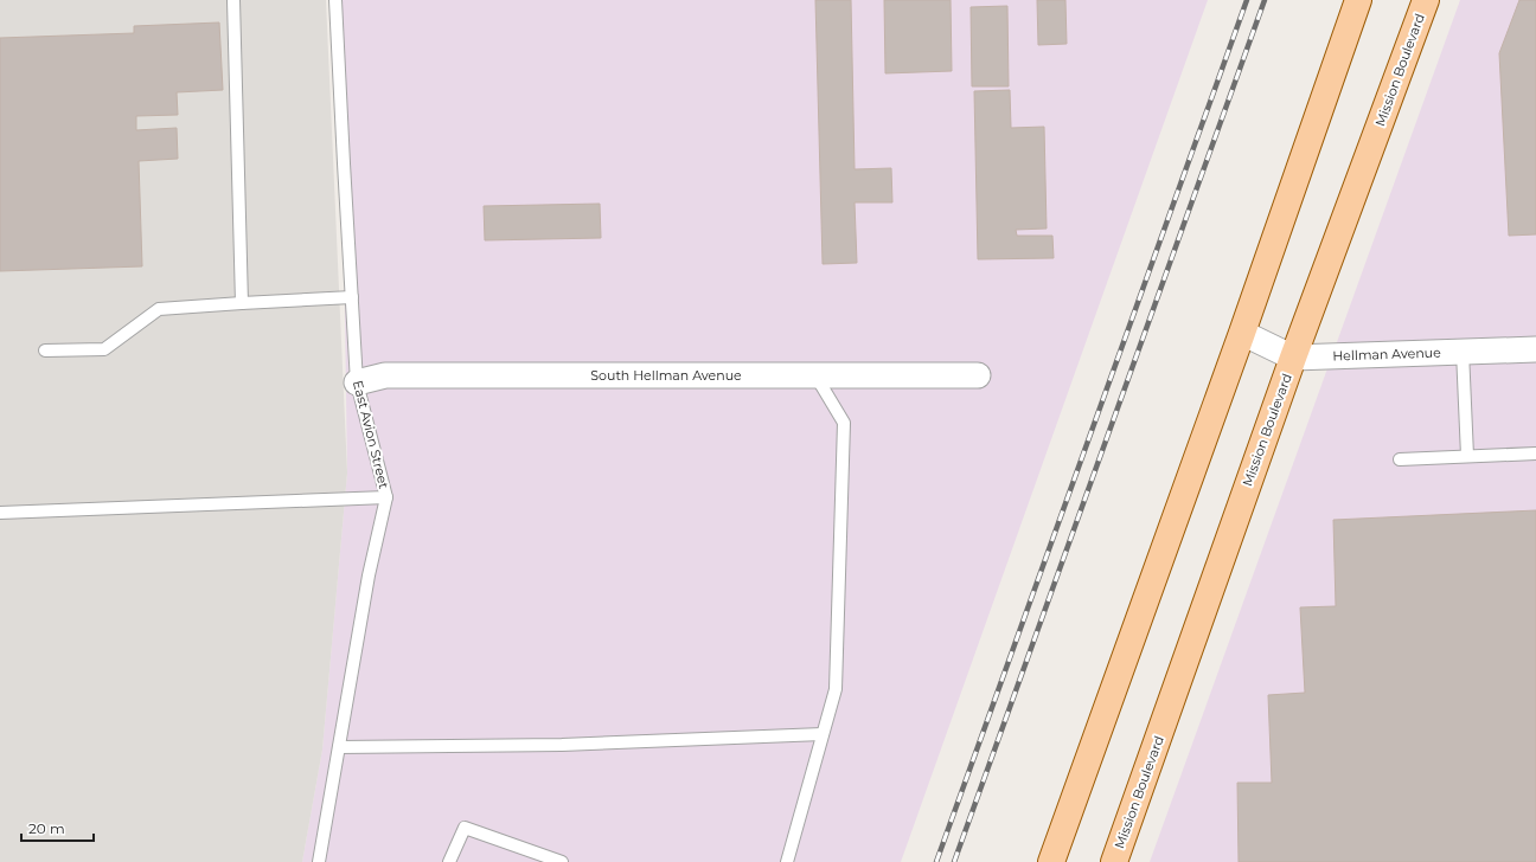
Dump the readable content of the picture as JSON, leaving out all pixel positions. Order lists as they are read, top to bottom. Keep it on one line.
{"streets":{"main road":["Mission Boulevard"],"street":["Hellman Avenue","South Hellman Avenue"],"lane":["East Avion Street"]},"crossings":[["Mission Boulevard","Hellman Avenue"],["South Hellman Avenue","East Avion Street"]],"scale_bar":"20 m"}
